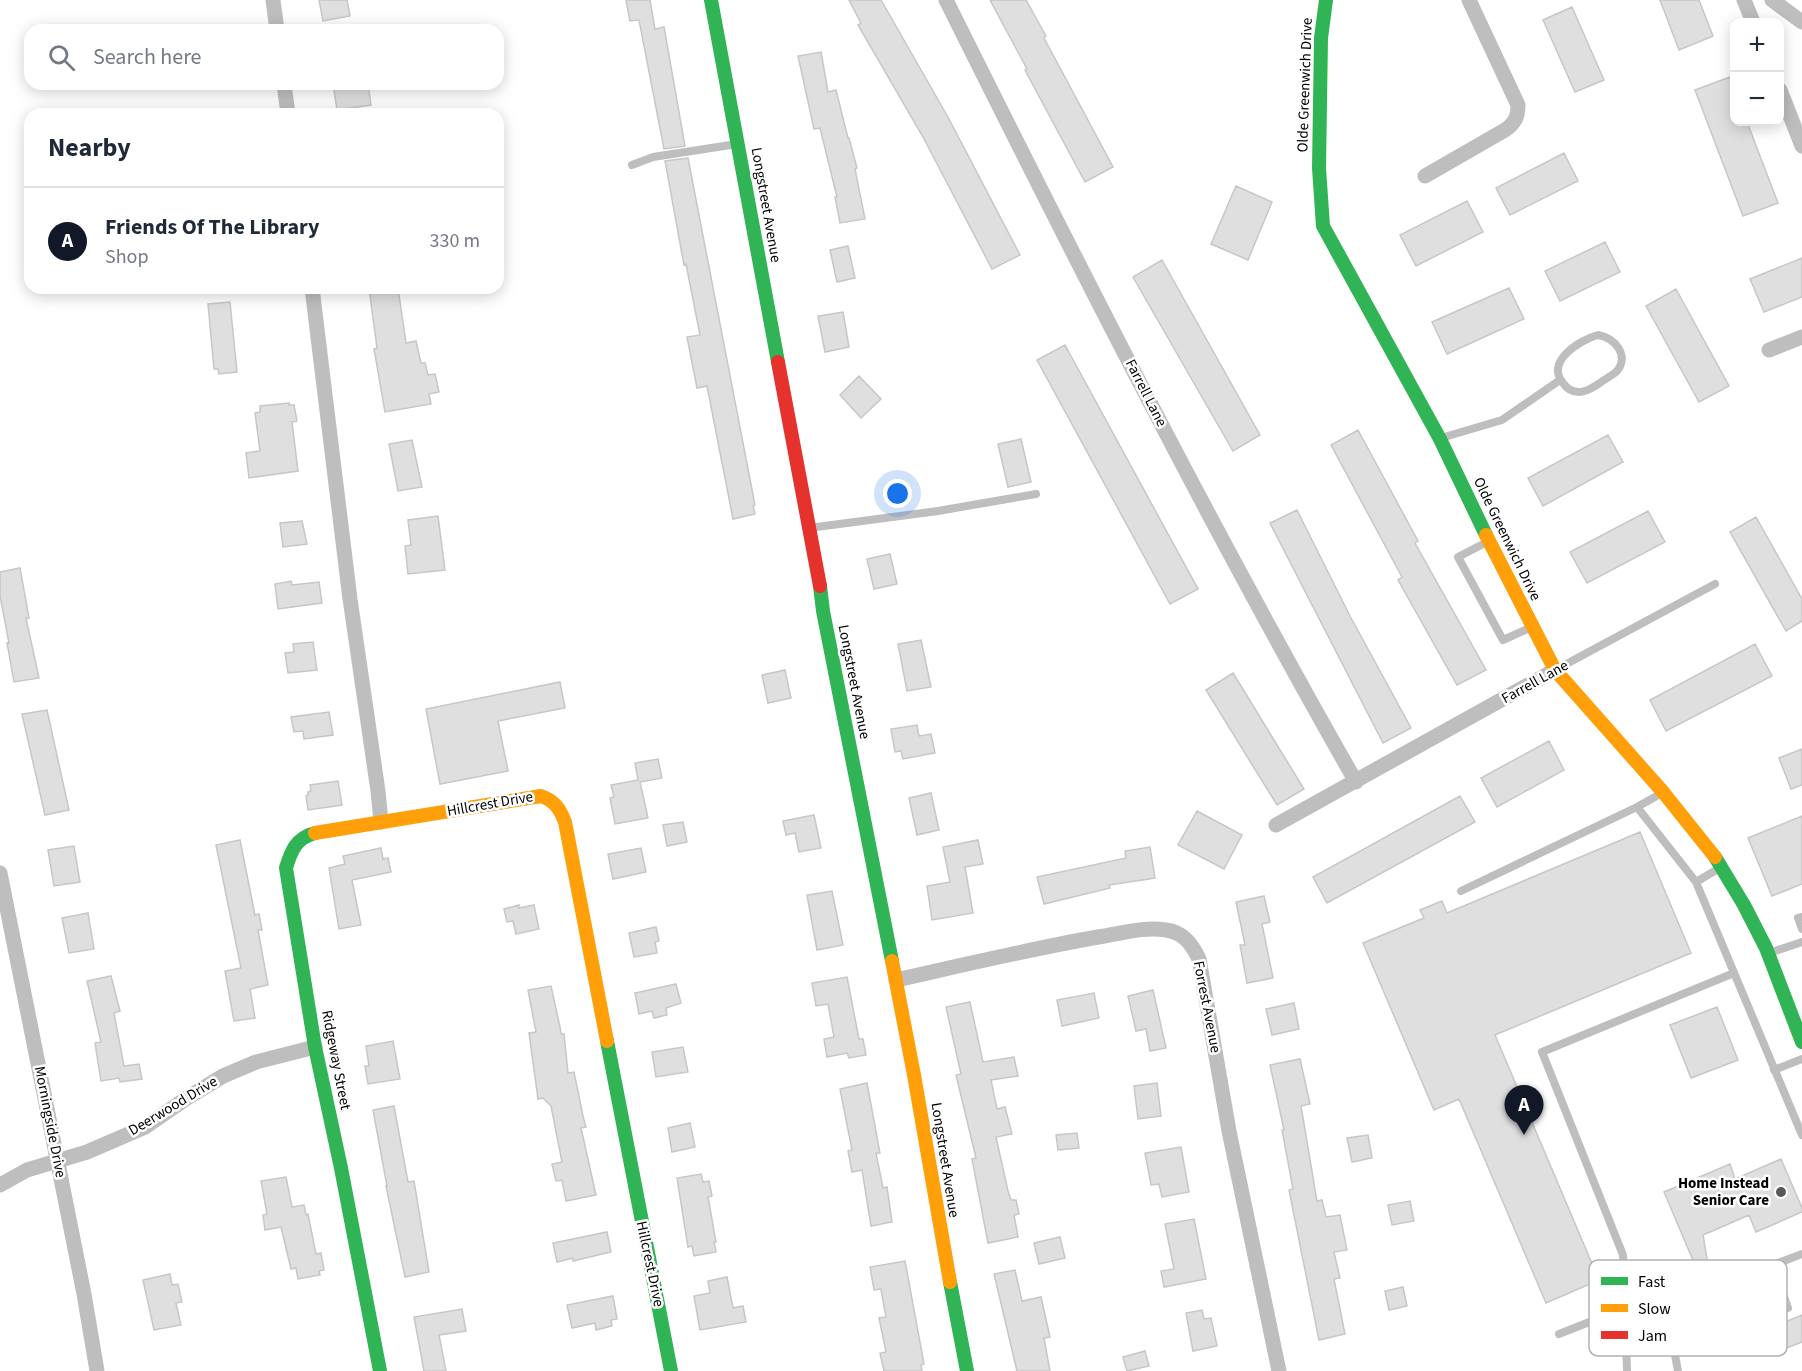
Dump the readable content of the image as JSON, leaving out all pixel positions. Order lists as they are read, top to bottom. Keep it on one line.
{"streets":{"street":["Olde Greenwich Drive","Longstreet Avenue","Farrell Lane","Hillcrest Drive","Forrest Avenue","Ridgeway Street","Deerwood Drive","Morningside Drive"]},"crossings":[["Olde Greenwich Drive","Farrell Lane"],["Longstreet Avenue","Forrest Avenue"],["Hillcrest Drive","Ridgeway Street"],["Ridgeway Street","Deerwood Drive"],["Deerwood Drive","Morningside Drive"]],"places":["Home Instead Senior Care"],"legend":["Fast","Slow","Jam"],"page":{"map_buttons":["+","−"],"search":"Search here","heading":"Nearby","list":[{"mark":"A","name":"Friends Of The Library","note":"Shop","value":"330 m"}],"pins":"A"}}
